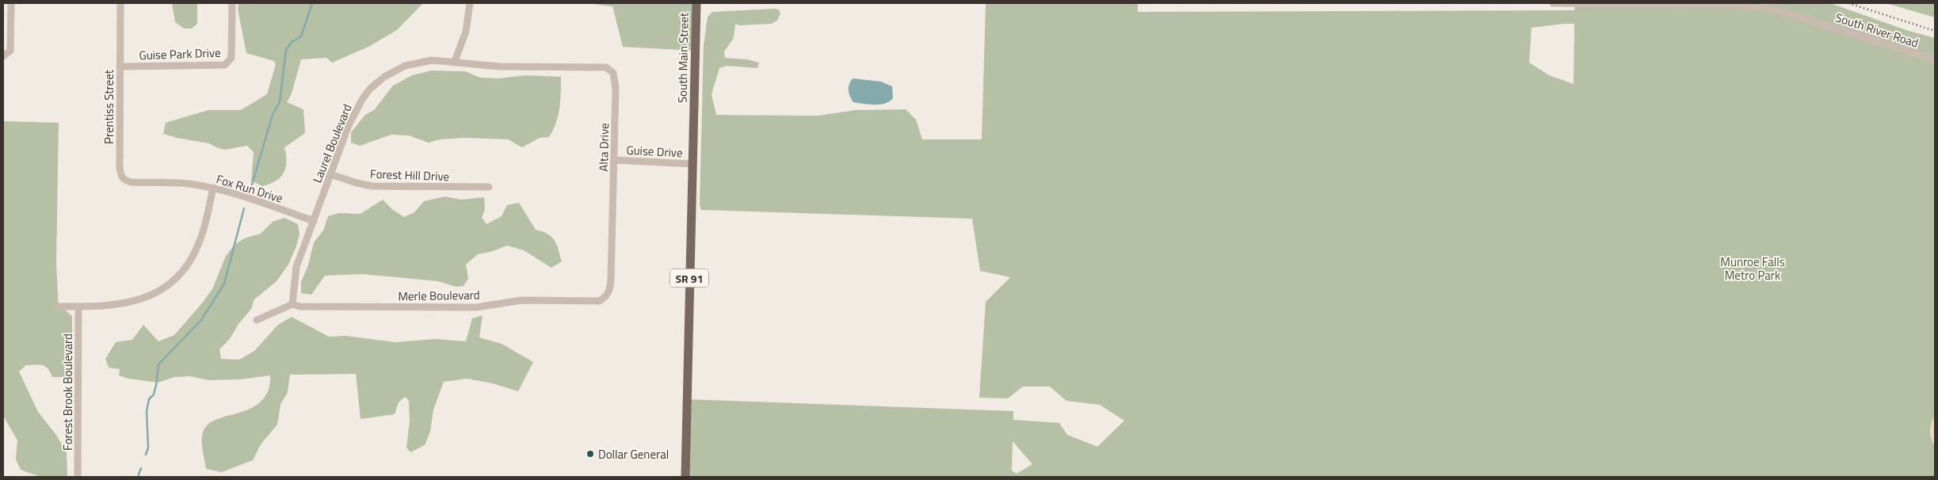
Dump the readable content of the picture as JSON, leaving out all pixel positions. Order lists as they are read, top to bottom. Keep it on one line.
{"streets":{"main road":["South Main Street","SR 91"],"street":["South River Road","Guise Park Drive","Prentiss Street","Laurel Boulevard","Alta Drive","Guise Drive","Forest Hill Drive","Fox Run Drive","Merle Boulevard","Forest Brook Boulevard"]},"crossings":[["Guise Park Drive","Prentiss Street"],["South Main Street","Guise Drive"],["South Main Street","SR 91"],["Prentiss Street","Fox Run Drive"],["Laurel Boulevard","Alta Drive"],["Laurel Boulevard","Forest Hill Drive"],["Laurel Boulevard","Fox Run Drive"],["Laurel Boulevard","Merle Boulevard"],["Alta Drive","Guise Drive"],["Alta Drive","Merle Boulevard"],["Guise Drive","SR 91"]],"parks":["Munroe Falls Metro Park"],"places":["Dollar General"]}
